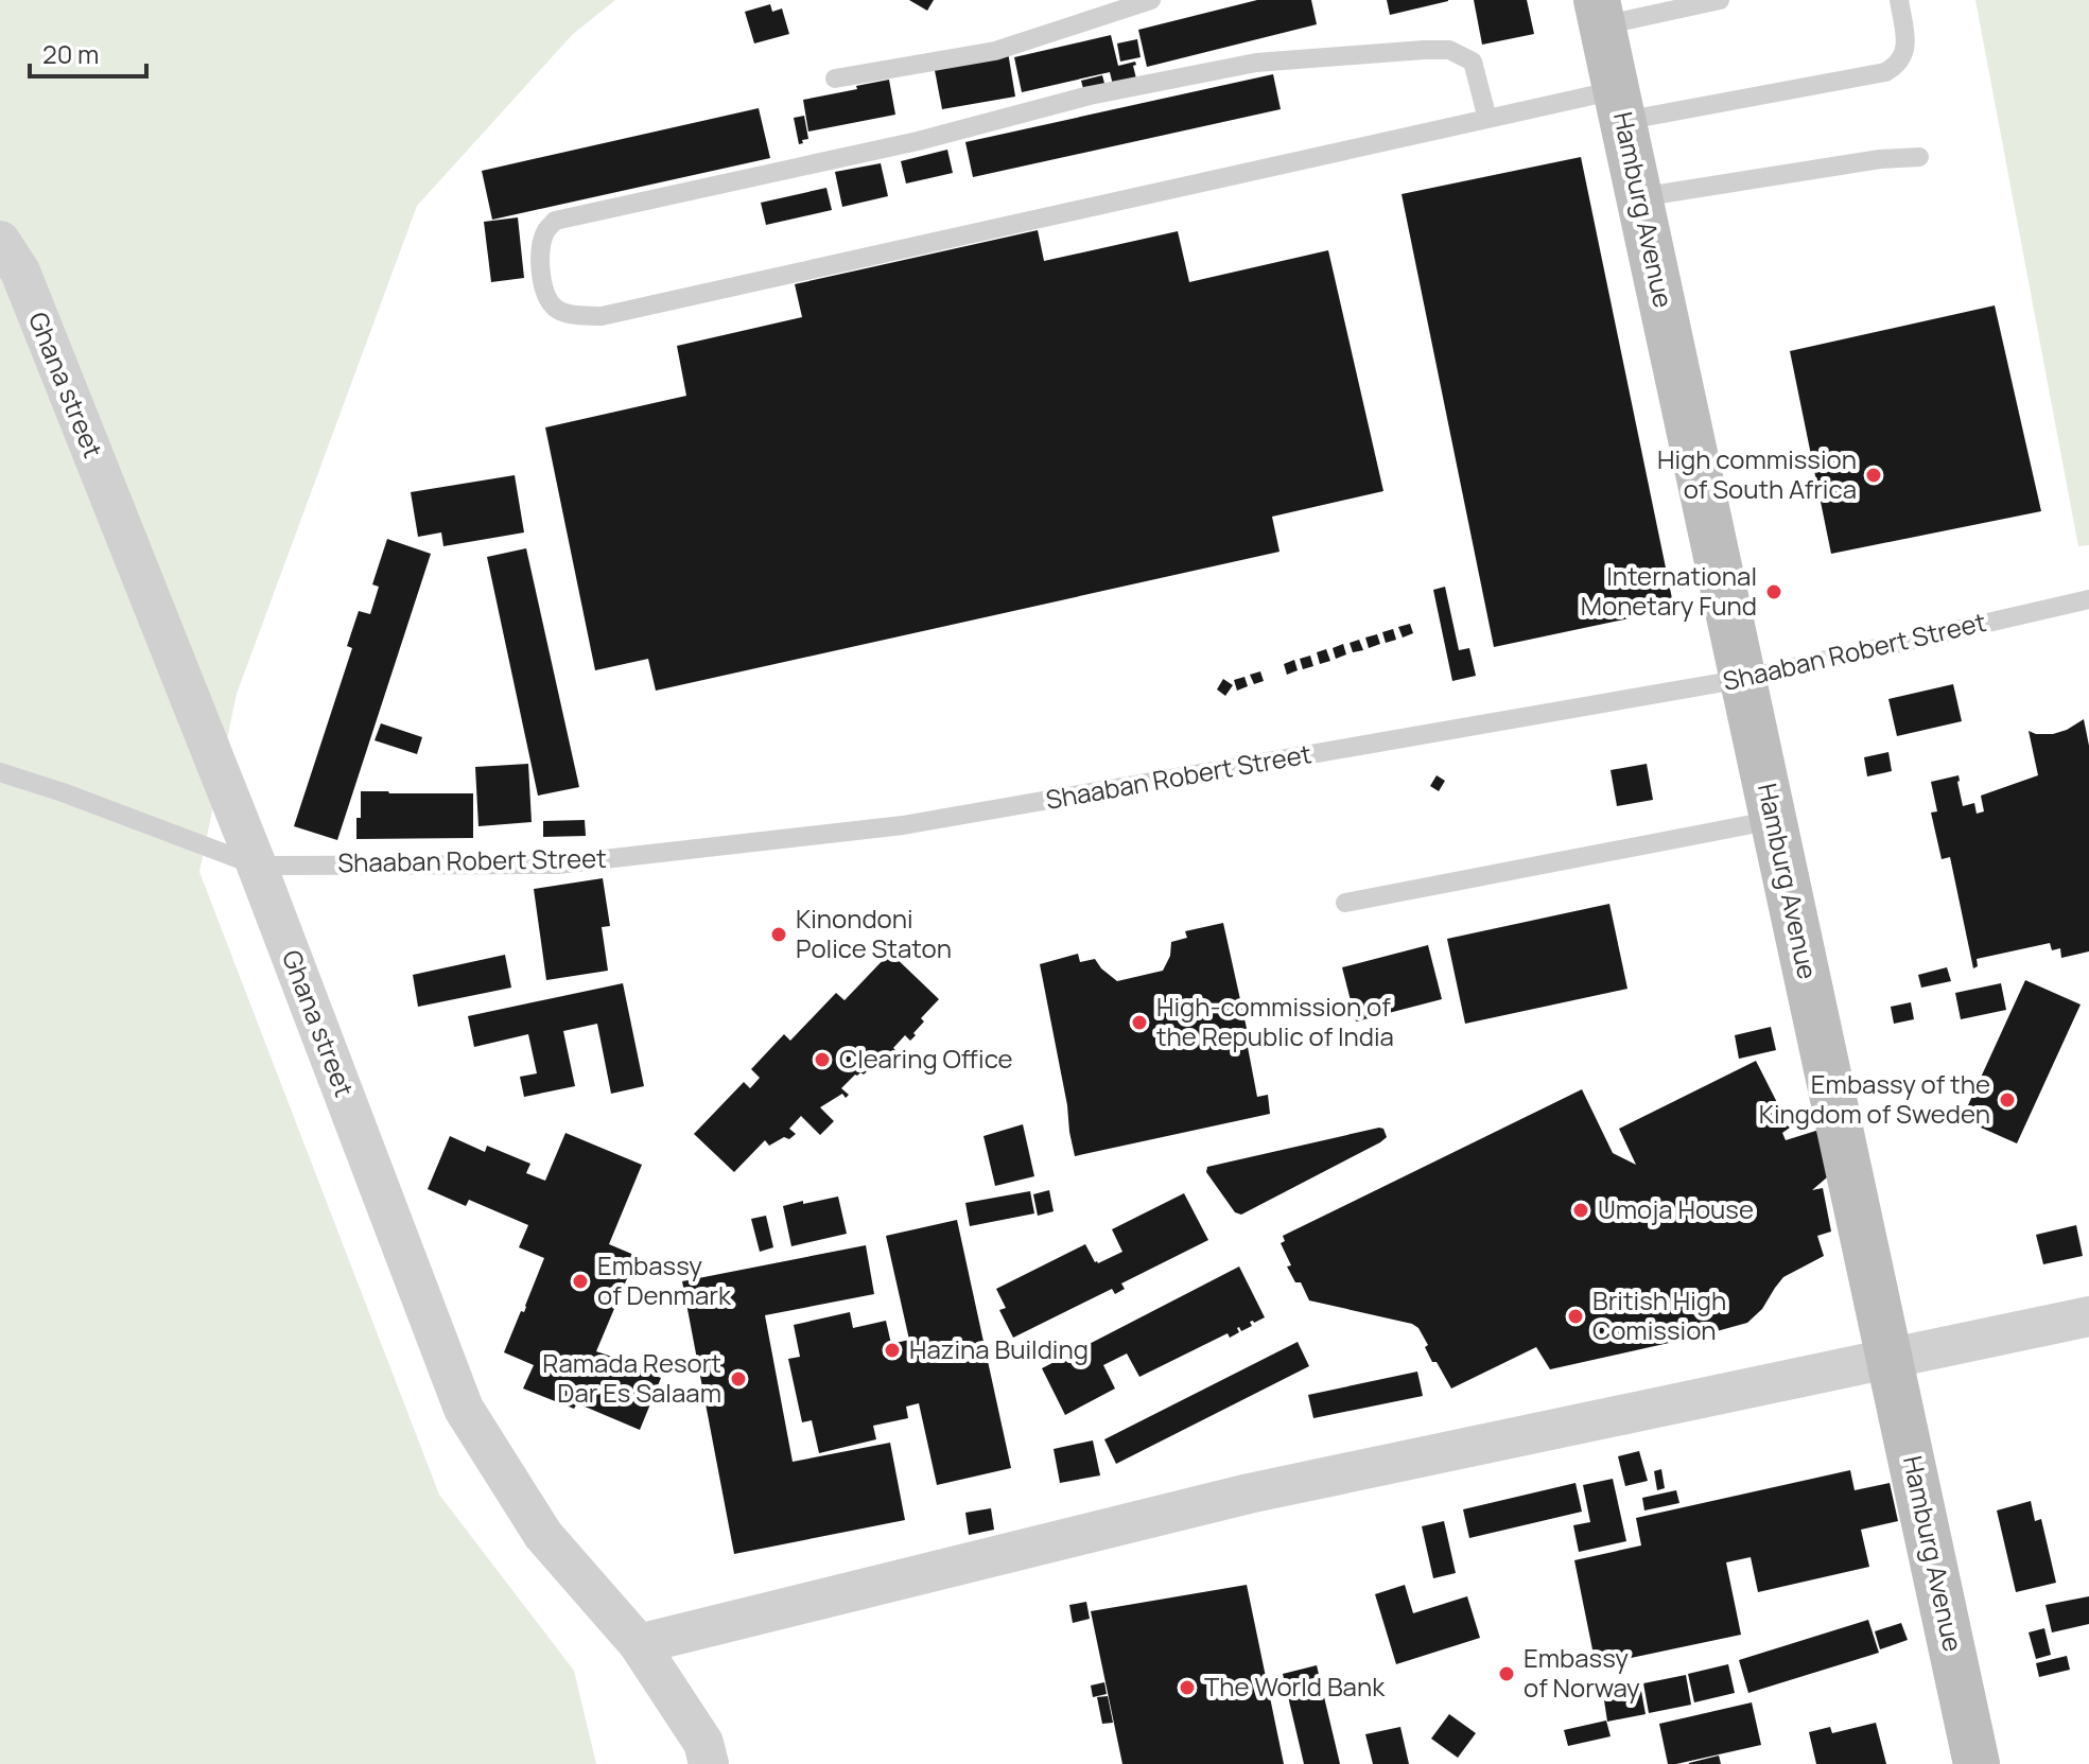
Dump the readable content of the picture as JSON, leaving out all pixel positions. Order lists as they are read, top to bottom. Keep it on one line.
{"streets":{"street":["Hamburg Avenue","Ghana street"],"lane":["Shaaban Robert Street"]},"crossings":[["Hamburg Avenue","Shaaban Robert Street"],["Ghana street","Shaaban Robert Street"]],"places":["High commission of South Africa","International Monetary Fund","Kinondoni Police Staton","High-commission of the Republic of India","Clearing Office","Embassy of the Kingdom of Sweden","Umoja House","Embassy of Denmark","British High Comission","Hazina Building","Ramada Resort Dar Es Salaam","Embassy of Norway","The World Bank"],"scale_bar":"20 m"}
